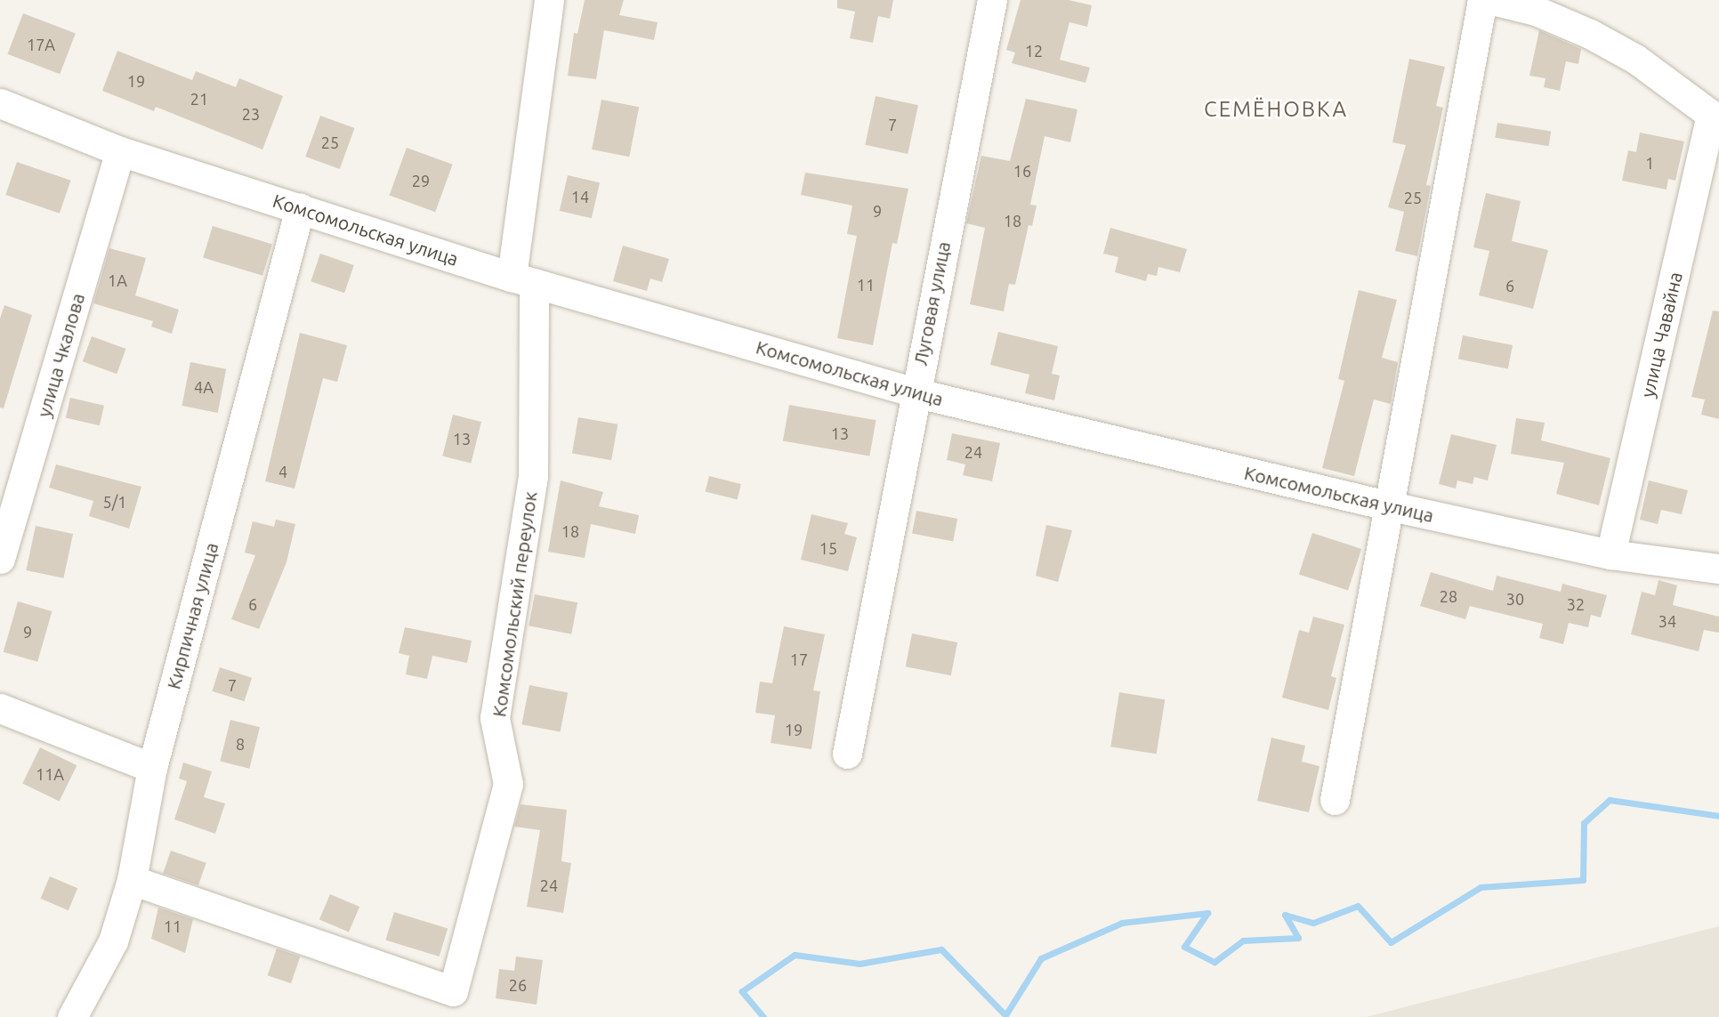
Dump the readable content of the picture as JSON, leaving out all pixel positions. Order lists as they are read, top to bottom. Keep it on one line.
{"streets":{"street":["Комсомольская улица","Луговая улица","улица Чавайна","улица Чкалова","Комсомольский переулок","Кирпичная улица"]},"crossings":[["Комсомольская улица","Луговая улица"],["Комсомольская улица","улица Чавайна"],["Комсомольская улица","улица Чкалова"],["Комсомольская улица","Комсомольский переулок"],["Комсомольская улица","Кирпичная улица"],["Комсомольский переулок","Кирпичная улица"]],"districts":["СЕМЁНОВКА"],"house_numbers":["17А","12","19","21","23","7","25","1","16","29","14","25","9","18","1А","11","6","4А","13","13","24","4","5/1","18","15","28","30","6","32","34","9","17","7","19","8","11А","24","11","26"]}
